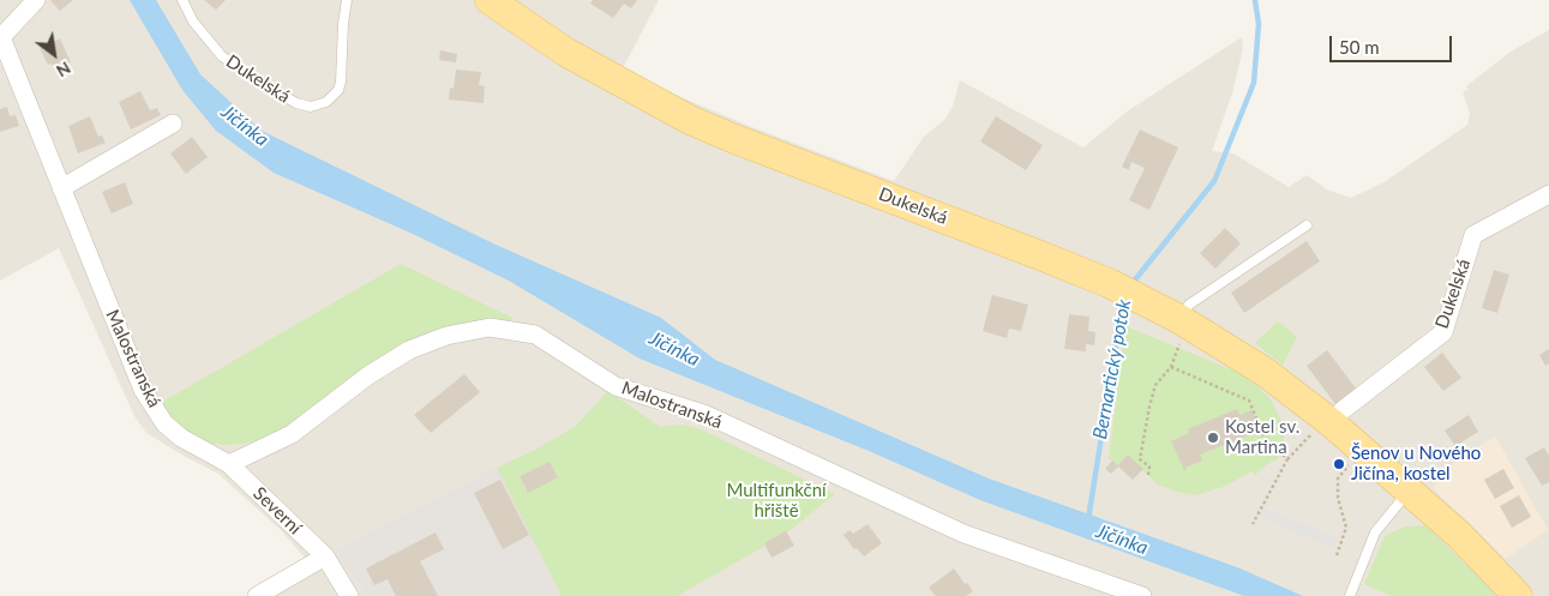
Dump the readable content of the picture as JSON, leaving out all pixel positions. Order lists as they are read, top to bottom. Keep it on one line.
{"streets":{"main road":["Dukelská"],"street":["Malostranská","Severní"]},"crossings":[["Malostranská","Severní"]],"water":["Jičínka","Bernartický potok"],"parks":["Multifunkční hřiště"],"places":["Kostel sv. Martina","Šenov u Nového Jičína, kostel"],"scale_bar":"50 m","north":"bottom right"}
